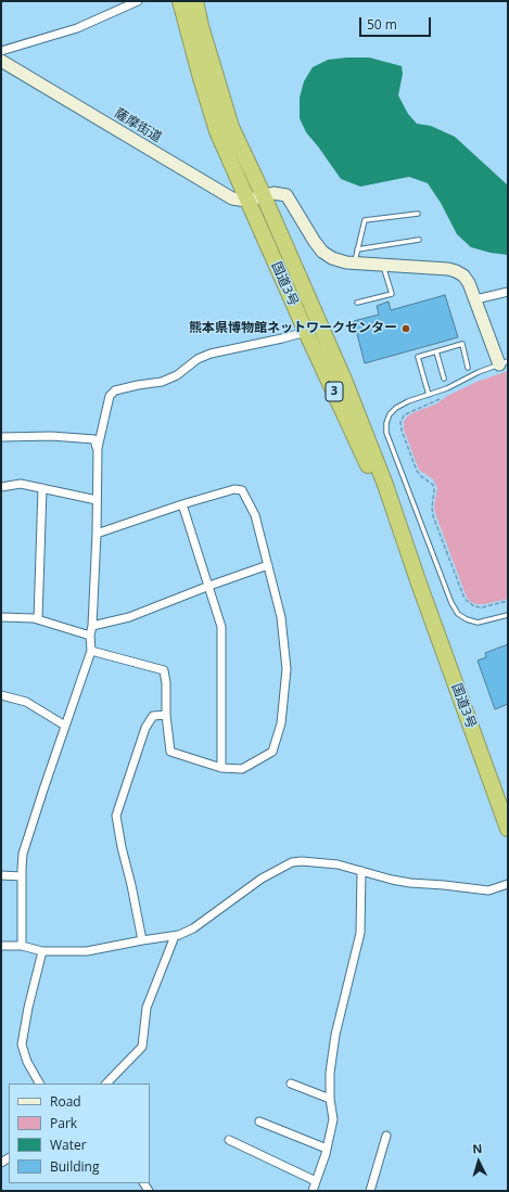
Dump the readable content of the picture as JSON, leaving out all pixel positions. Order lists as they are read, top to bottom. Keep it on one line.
{"streets":{"highway":["国道3号","3"],"street":["薩摩街道"]},"crossings":[["薩摩街道","国道3号"]],"places":["熊本県博物館ネットワークセンター"],"legend":["Road","Park","Water","Building"],"scale_bar":"50 m","north":"top"}
